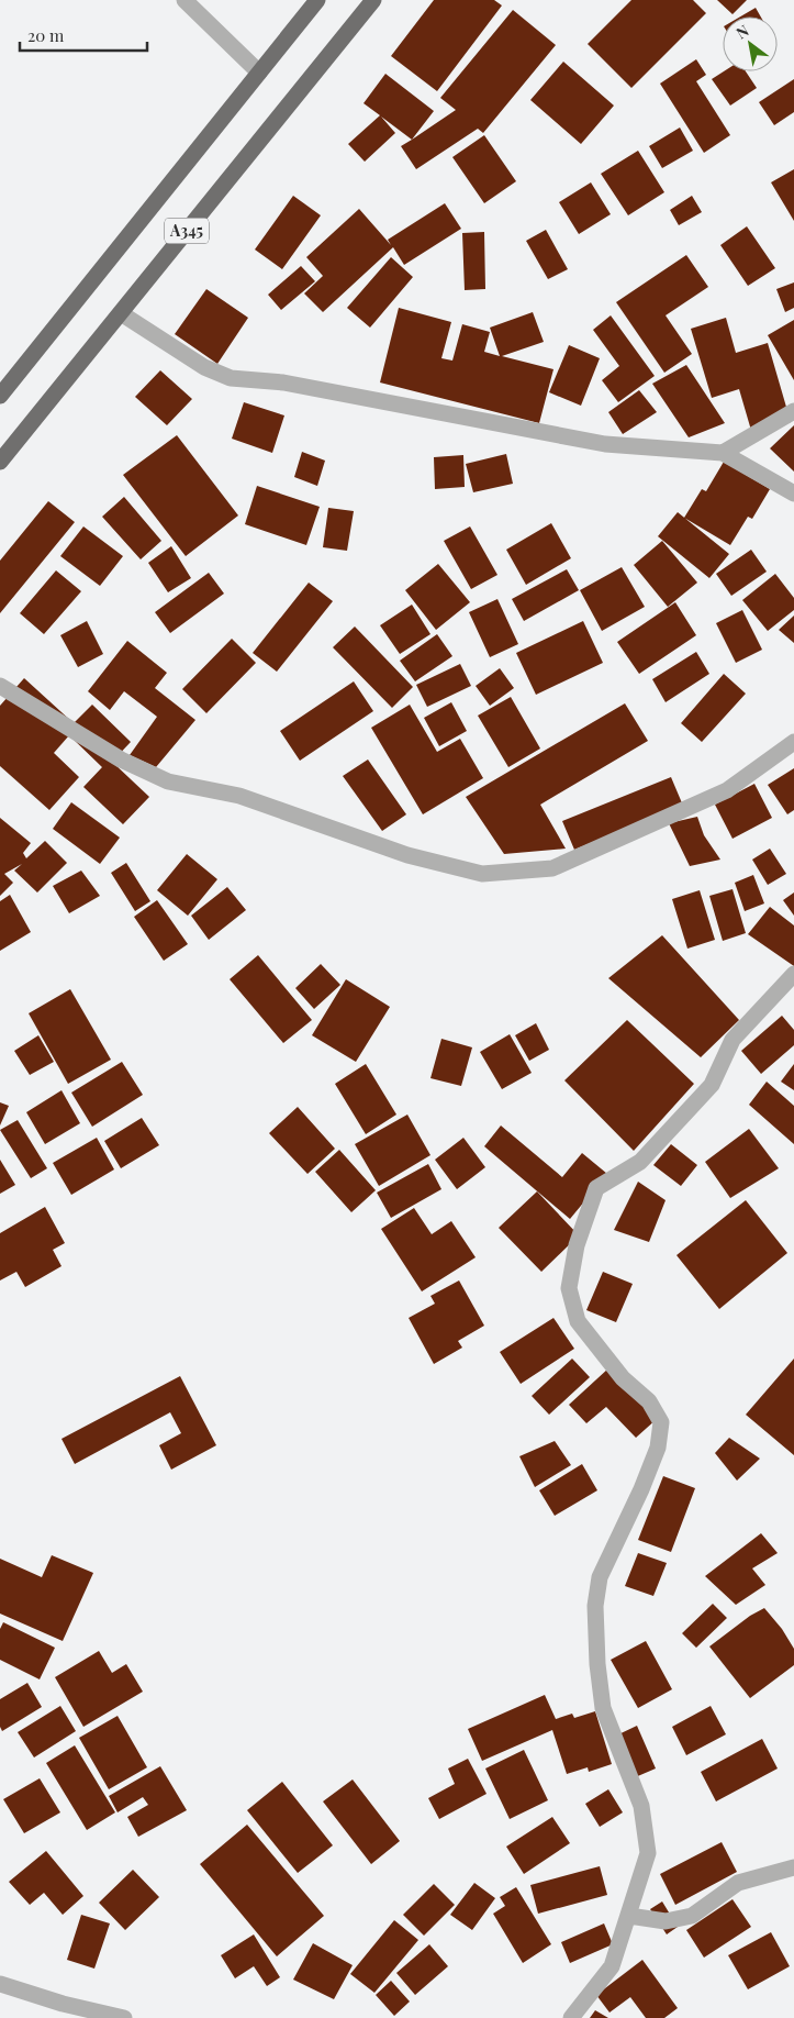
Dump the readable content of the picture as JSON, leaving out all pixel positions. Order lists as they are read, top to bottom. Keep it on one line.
{"streets":{"highway":["A345"]},"scale_bar":"20 m","north":"top left"}
